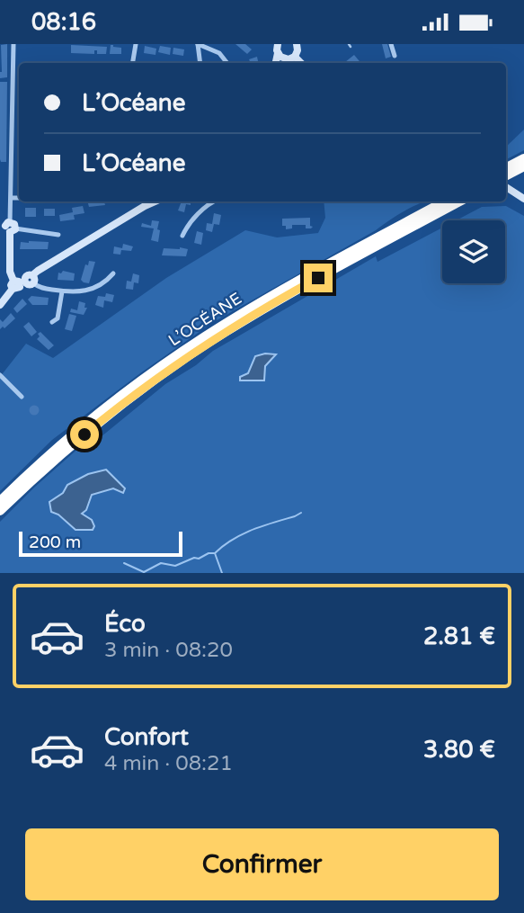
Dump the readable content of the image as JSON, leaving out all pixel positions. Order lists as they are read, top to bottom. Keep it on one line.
{"streets":{"highway":["L’OCÉANE"]},"scale_bar":"200 m","page":{"status":"08:16","banner":["L’Océane","L’Océane"],"scale":"200 m","list":[{"name":"Éco","note":"3 min · 08:20","value":"2.81 €"},{"name":"Confort","note":"4 min · 08:21","value":"3.80 €"}],"buttons":"Confirmer"}}
